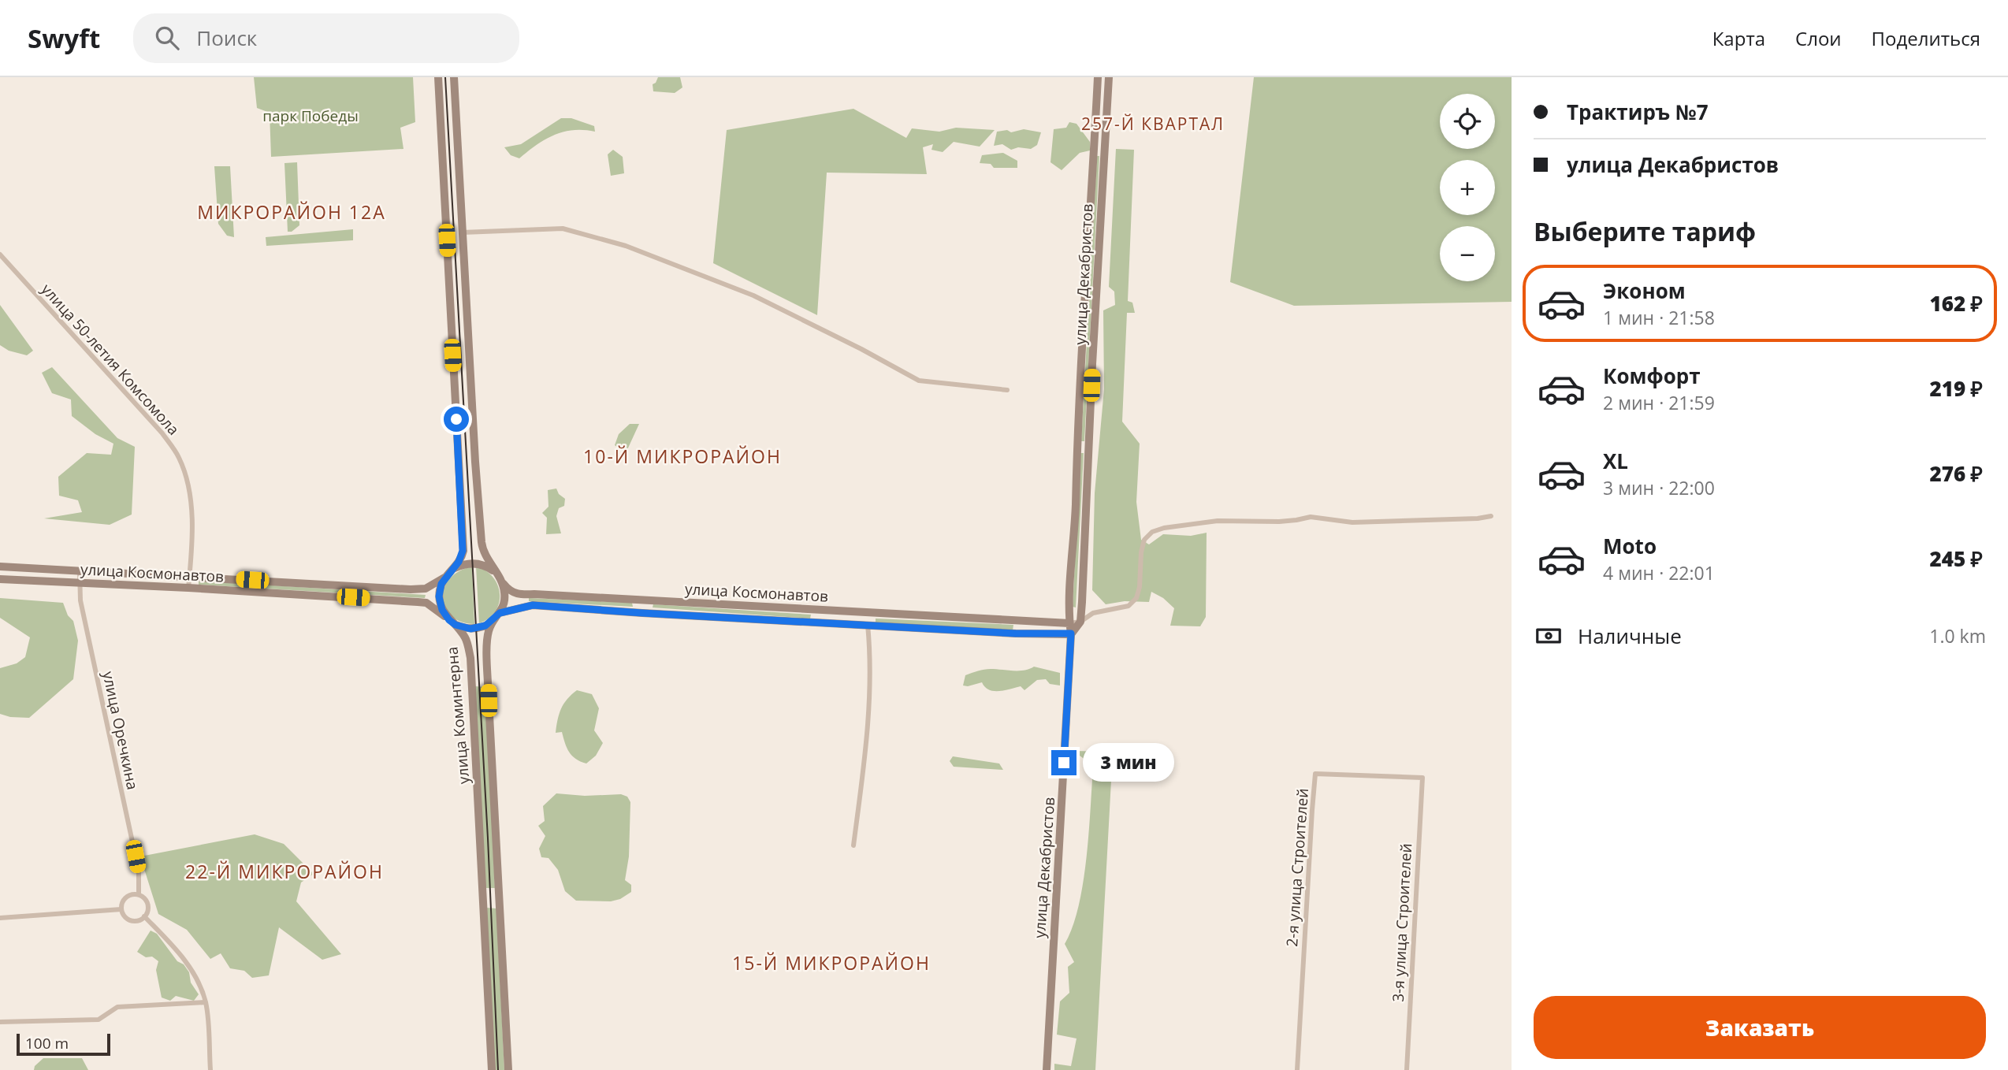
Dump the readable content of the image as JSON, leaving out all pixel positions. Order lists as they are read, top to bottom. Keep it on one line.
{"streets":{"street":["улица Декабристов","улица 50-летия Комсомола","улица Космонавтов","улица Коминтерна","улица Оречкина","2-я улица Строителей","3-я улица Строителей"]},"crossings":[["улица Декабристов","улица Космонавтов"],["улица 50-летия Комсомола","улица Космонавтов"],["улица Космонавтов","улица Коминтерна"],["улица Космонавтов","улица Оречкина"],["2-я улица Строителей","3-я улица Строителей"]],"districts":["257-Й КВАРТАЛ","МИКРОРАЙОН 12А","10-Й МИКРОРАЙОН","22-Й МИКРОРАЙОН","15-Й МИКРОРАЙОН"],"parks":["парк Победы"],"scale_bar":"100 m","page":{"header":"Swyft","search":"Поиск","nav":["Карта","Слои","Поделиться"],"banner":["Трактиръ №7","улица Декабристов"],"map_buttons":["+","−"],"heading":"Выберите тариф","list":[{"name":"Эконом","note":"1 мин · 21:58","value":"162 ₽"},{"name":"Комфорт","note":"2 мин · 21:59","value":"219 ₽"},{"name":"XL","note":"3 мин · 22:00","value":"276 ₽"},{"name":"Moto","note":"4 мин · 22:01","value":"245 ₽"}],"pay":["Наличные","1.0 km"],"bubble":"3 мин","buttons":"Заказать","scale":"100 m"}}
